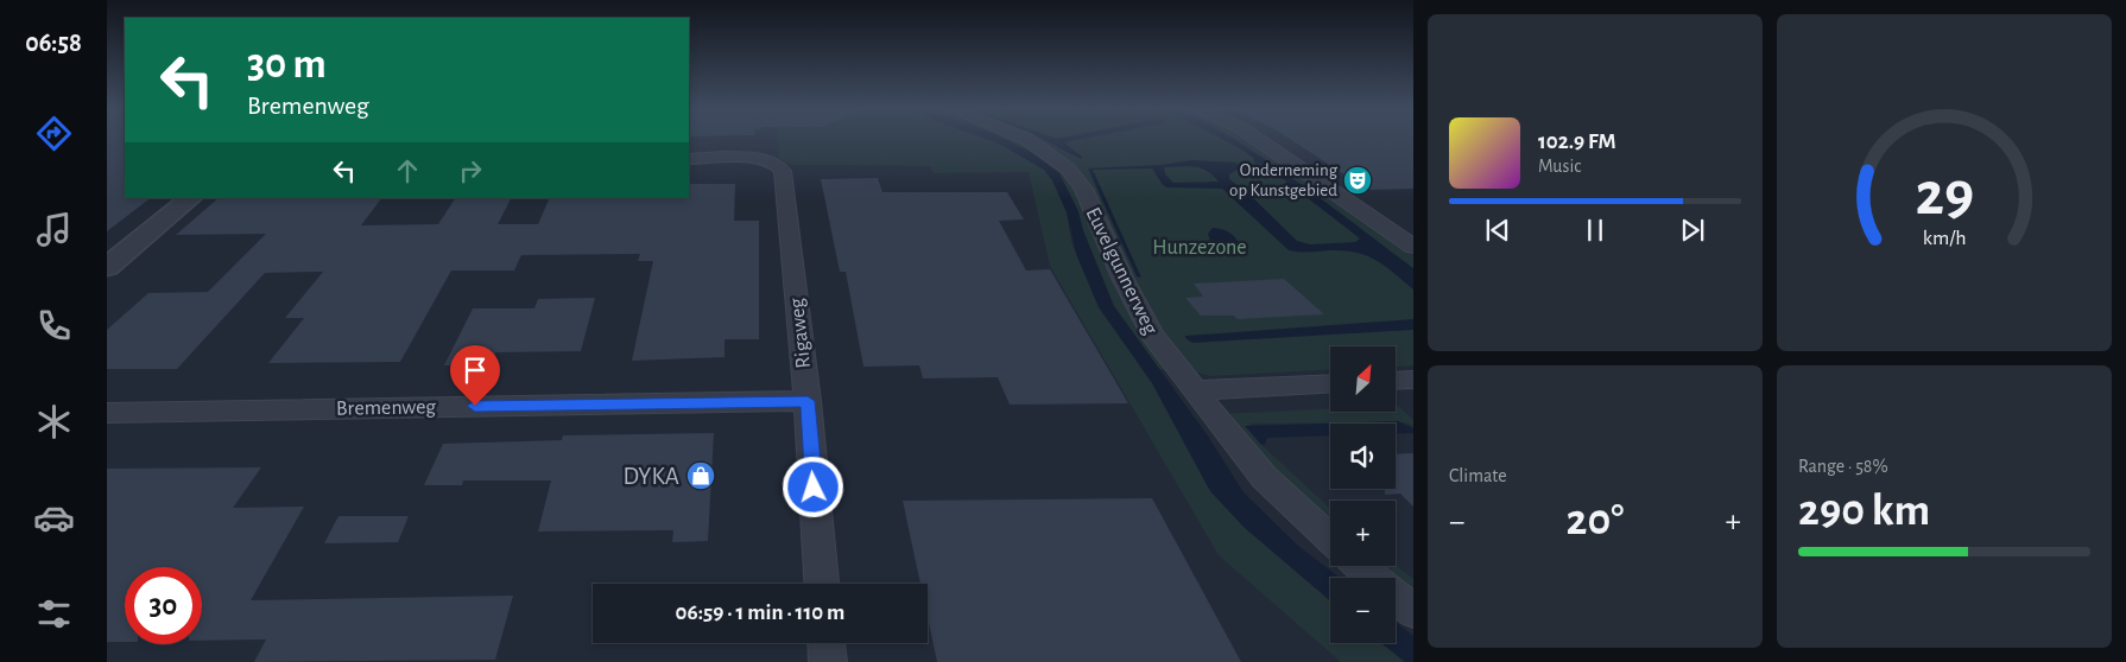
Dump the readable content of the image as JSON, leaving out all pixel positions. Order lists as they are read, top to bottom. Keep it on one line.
{"streets":{"street":["Euvelgunnerweg","Rigaweg","Bremenweg"]},"crossings":[["Rigaweg","Bremenweg"]],"parks":["Hunzezone"],"places":{"theatre":["Onderneming op Kunstgebied"],"shop":["DYKA"]},"north":"top right","page":{"tabs":"06:58","turn":["30 m","Bremenweg"],"song":["102.9 FM","Music"],"map_buttons":["+","−"],"tile":["Climate",["Range · 58%","290 km"]],"heat":["−","20°","+"],"limit":"30","trip":"06:59 · 1 min · 110 m","gauge":["29","km/h"]}}
